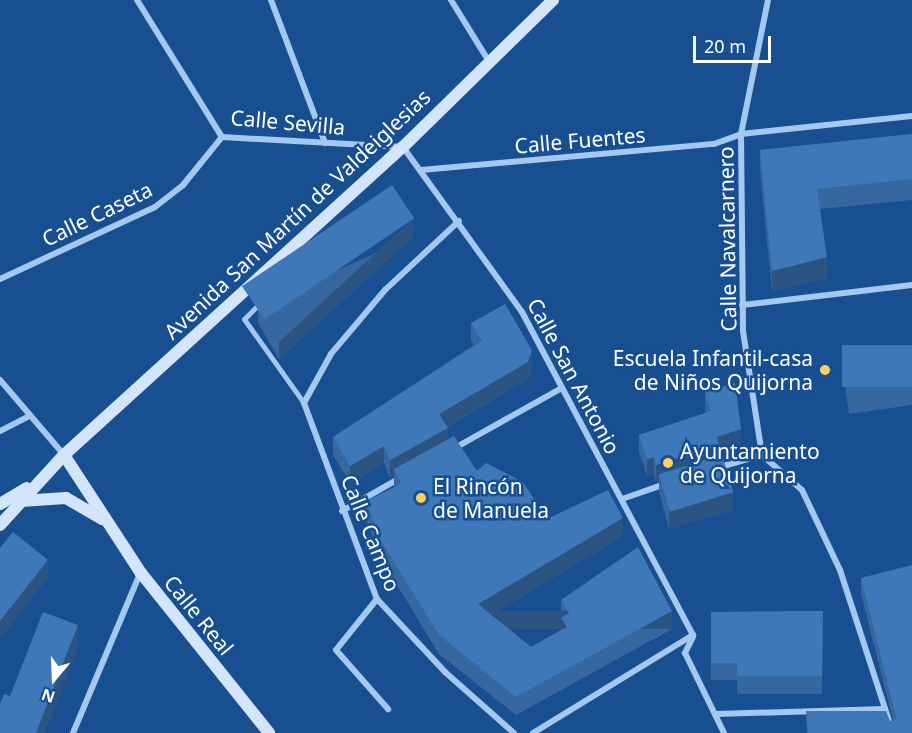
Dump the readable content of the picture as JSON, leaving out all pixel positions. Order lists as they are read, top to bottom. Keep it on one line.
{"streets":{"main road":["Avenida San Martín de Valdeiglesias","Calle Real"],"street":["Calle Sevilla","Calle Fuentes","Calle Caseta","Calle Navalcarnero","Calle San Antonio","Calle Campo"]},"crossings":[["Calle Sevilla","Calle Caseta"],["Calle Sevilla","Avenida San Martín de Valdeiglesias"],["Calle Sevilla","Calle San Antonio"],["Calle Fuentes","Calle Navalcarnero"],["Calle Fuentes","Calle San Antonio"],["Avenida San Martín de Valdeiglesias","Calle San Antonio"],["Avenida San Martín de Valdeiglesias","Calle Campo"],["Avenida San Martín de Valdeiglesias","Calle Real"]],"places":["Escuela Infantil-casa de Niños Quijorna","Ayuntamiento de Quijorna","El Rincón de Manuela"],"scale_bar":"20 m","north":"bottom"}
